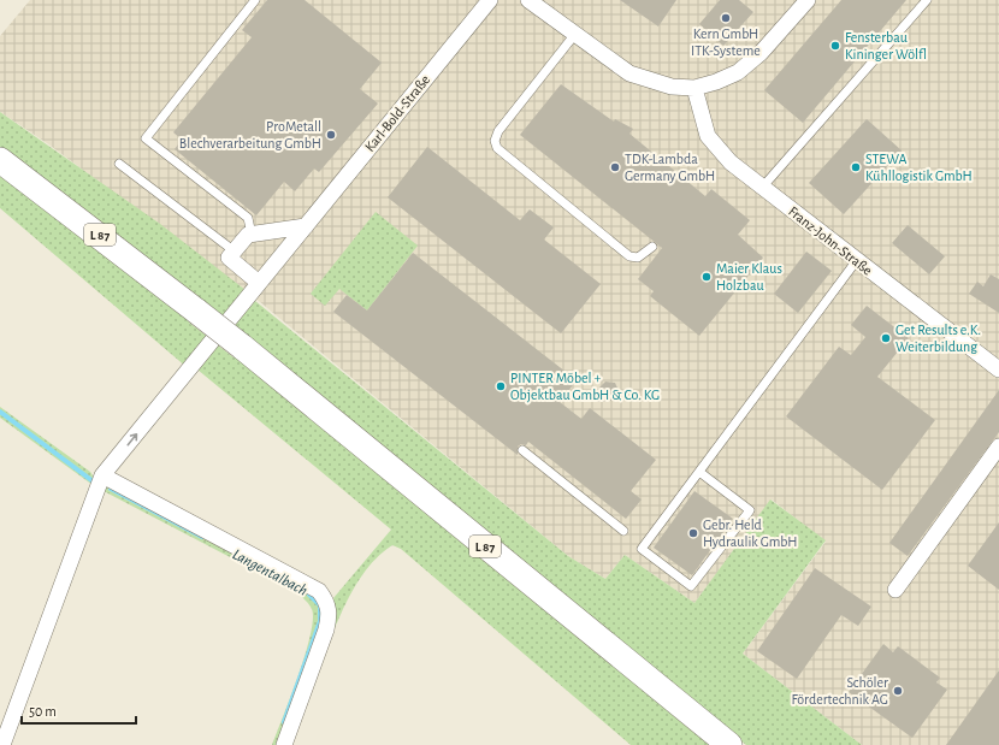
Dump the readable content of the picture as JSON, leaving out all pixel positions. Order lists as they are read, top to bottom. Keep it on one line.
{"streets":{"main road":["L 87"],"street":["Karl-Bold-Straße","Franz-John-Straße"]},"water":["Langentalbach"],"places":["Kern GmbH ITK-Systeme","Fensterbau Kininger Wölfl","ProMetall Blechverarbeitung GmbH","TDK-Lambda Germany GmbH","STEWA Kühllogistik GmbH","Maier Klaus Holzbau","Get Results e.K. Weiterbildung","PINTER Möbel + Objektbau GmbH & Co. KG","Gebr. Held Hydraulik GmbH","Schöler Fördertechnik AG"],"scale_bar":"50 m"}
